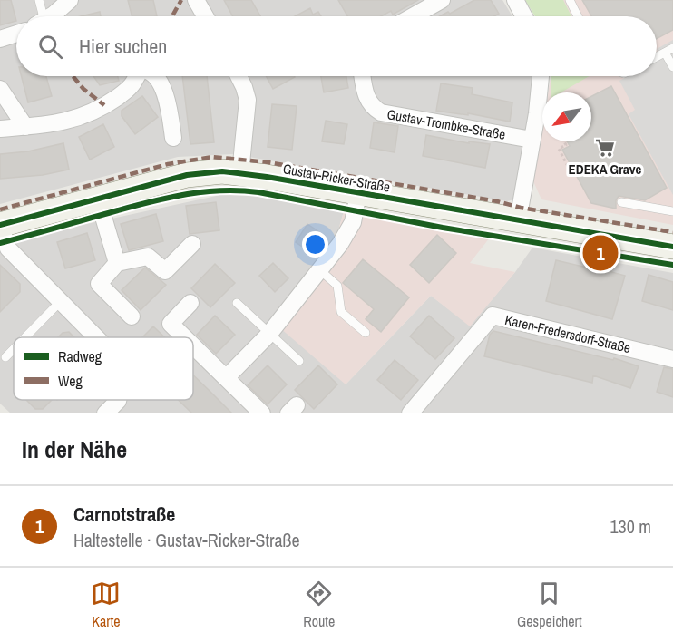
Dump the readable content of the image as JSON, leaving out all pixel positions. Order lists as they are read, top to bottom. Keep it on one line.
{"streets":{"street":["Gustav-Trombke-Straße","Gustav-Ricker-Straße","Karen-Fredersdorf-Straße"]},"places":{"supermarket":["EDEKA Grave"]},"legend":["Radweg","Weg"],"north":"bottom left","page":{"search":"Hier suchen","pins":"1","heading":"In der Nähe","list":[{"mark":"1","name":"Carnotstraße","note":"Haltestelle · Gustav-Ricker-Straße","value":"130 m"}],"nav":["Karte","Route","Gespeichert"]}}
